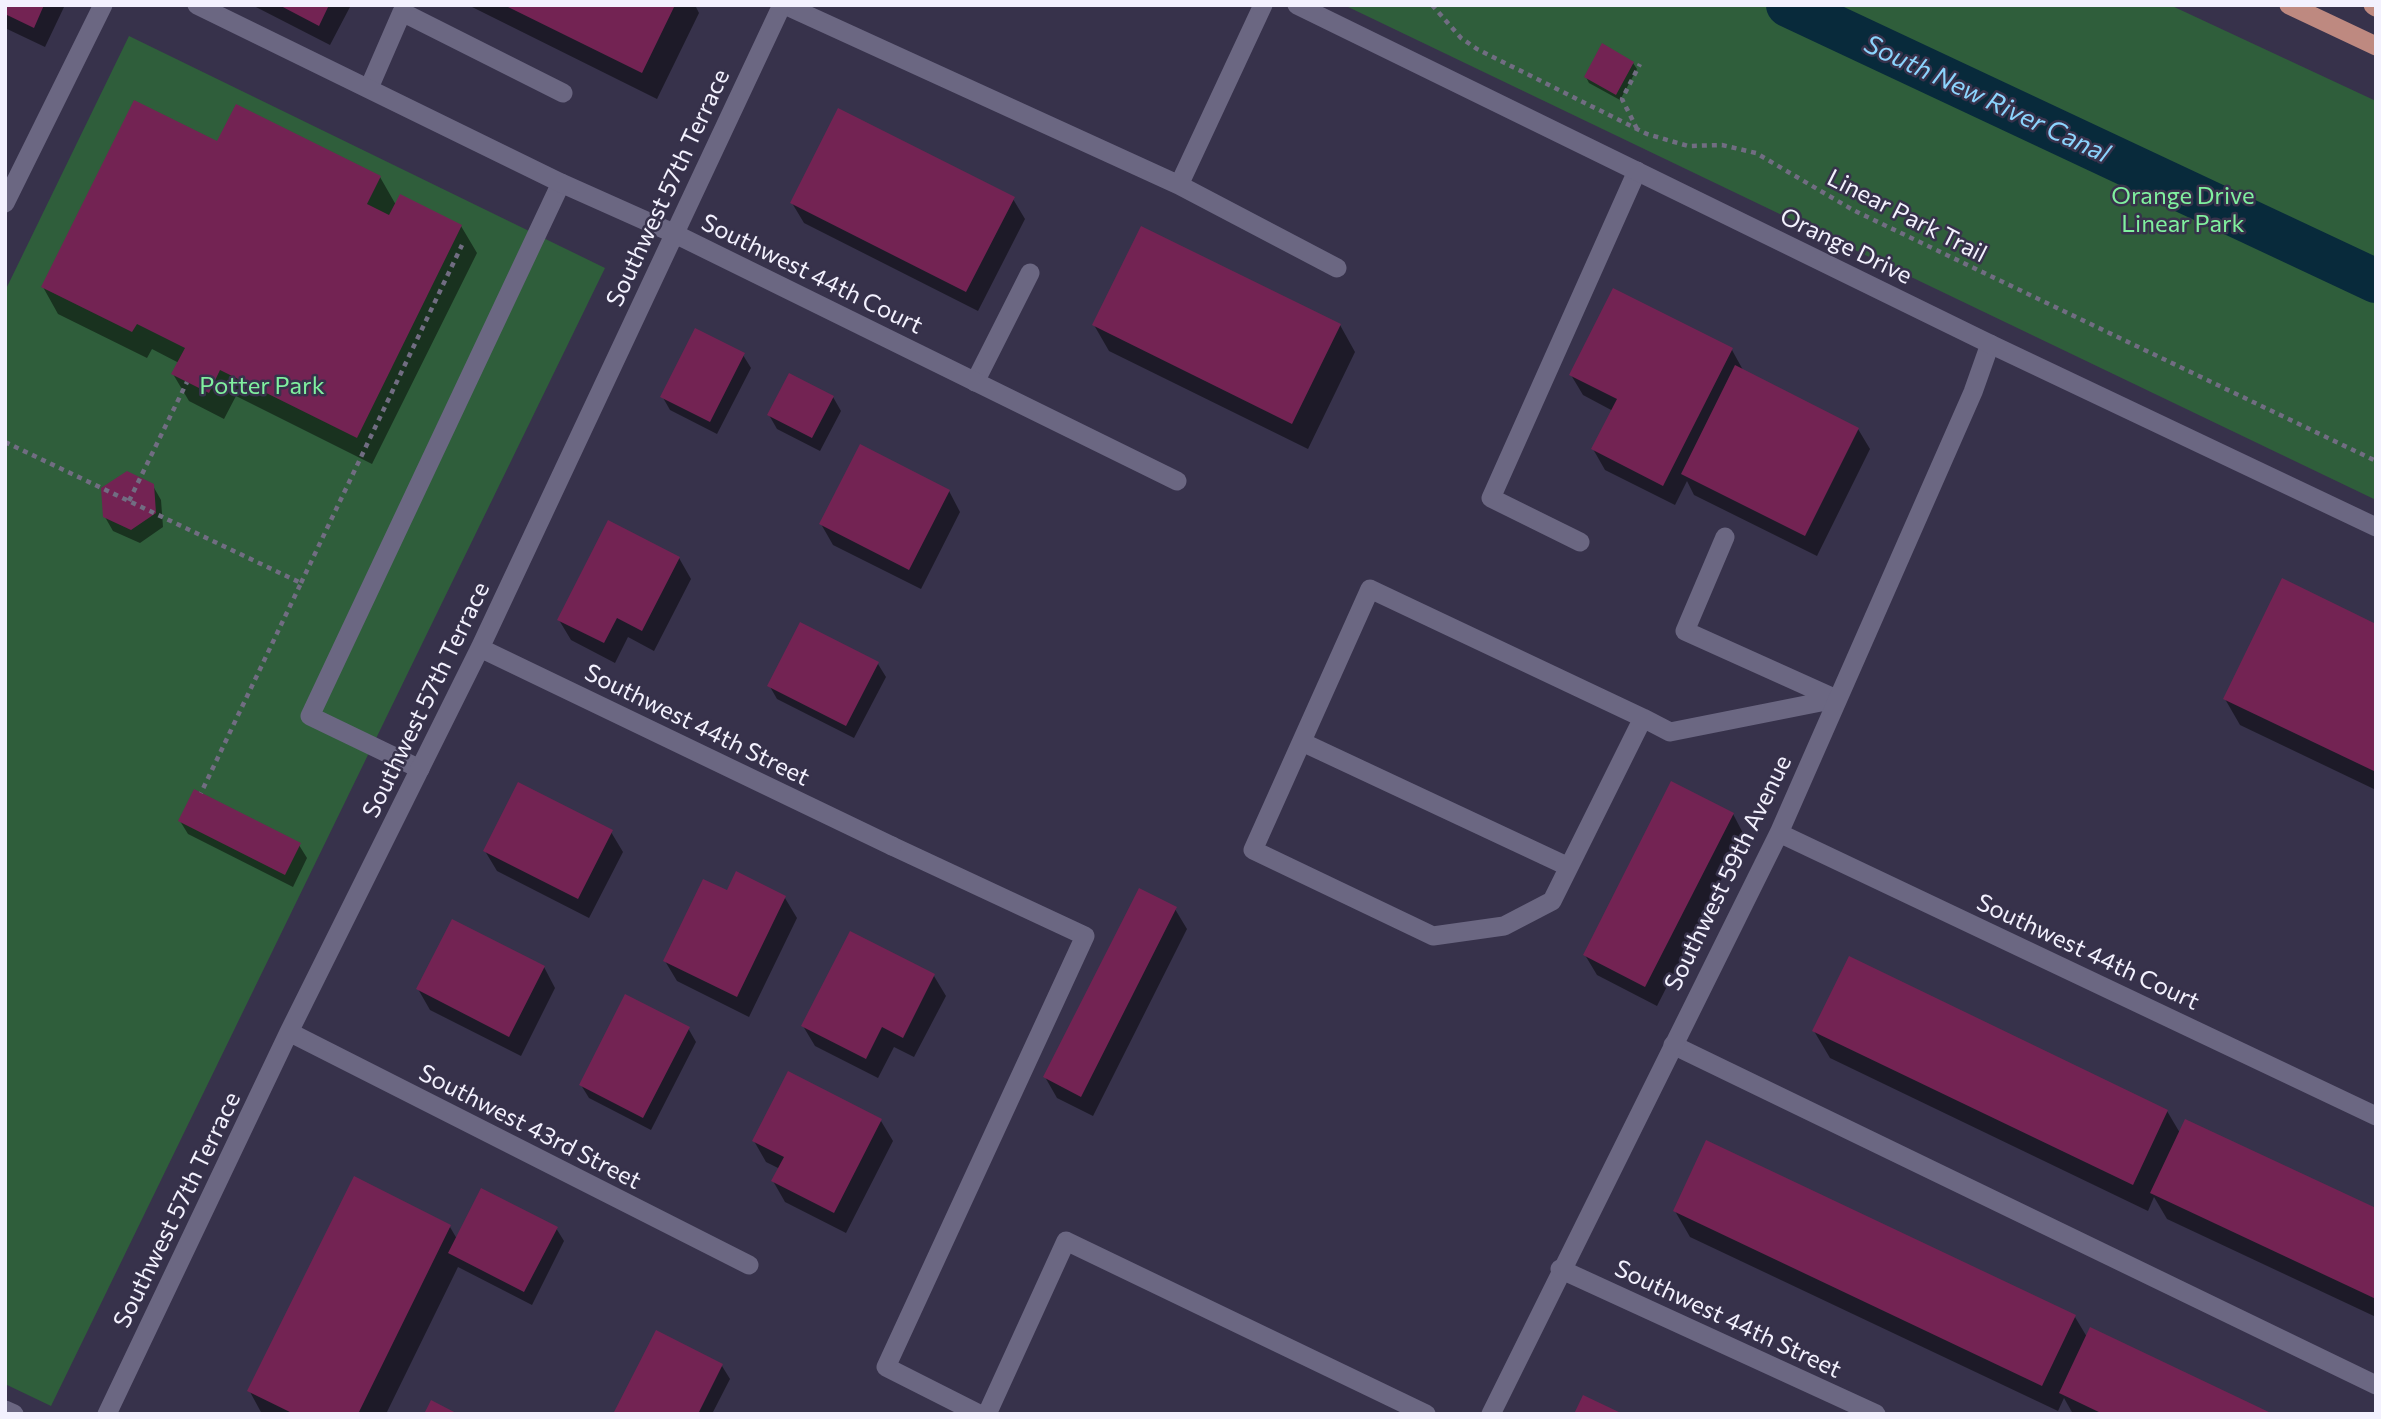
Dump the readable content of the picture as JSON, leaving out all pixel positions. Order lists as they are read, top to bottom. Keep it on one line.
{"streets":{"street":["Southwest 57th Terrace","Orange Drive","Southwest 44th Court","Southwest 44th Street","Southwest 59th Avenue","Southwest 43rd Street"],"path":["Linear Park Trail"]},"crossings":[["Southwest 57th Terrace","Southwest 44th Court"],["Southwest 57th Terrace","Southwest 44th Street"],["Southwest 57th Terrace","Southwest 43rd Street"],["Orange Drive","Southwest 59th Avenue"],["Southwest 44th Court","Southwest 59th Avenue"],["Southwest 44th Street","Southwest 59th Avenue"]],"water":["South New River Canal"],"parks":["Orange Drive Linear Park","Potter Park"]}
